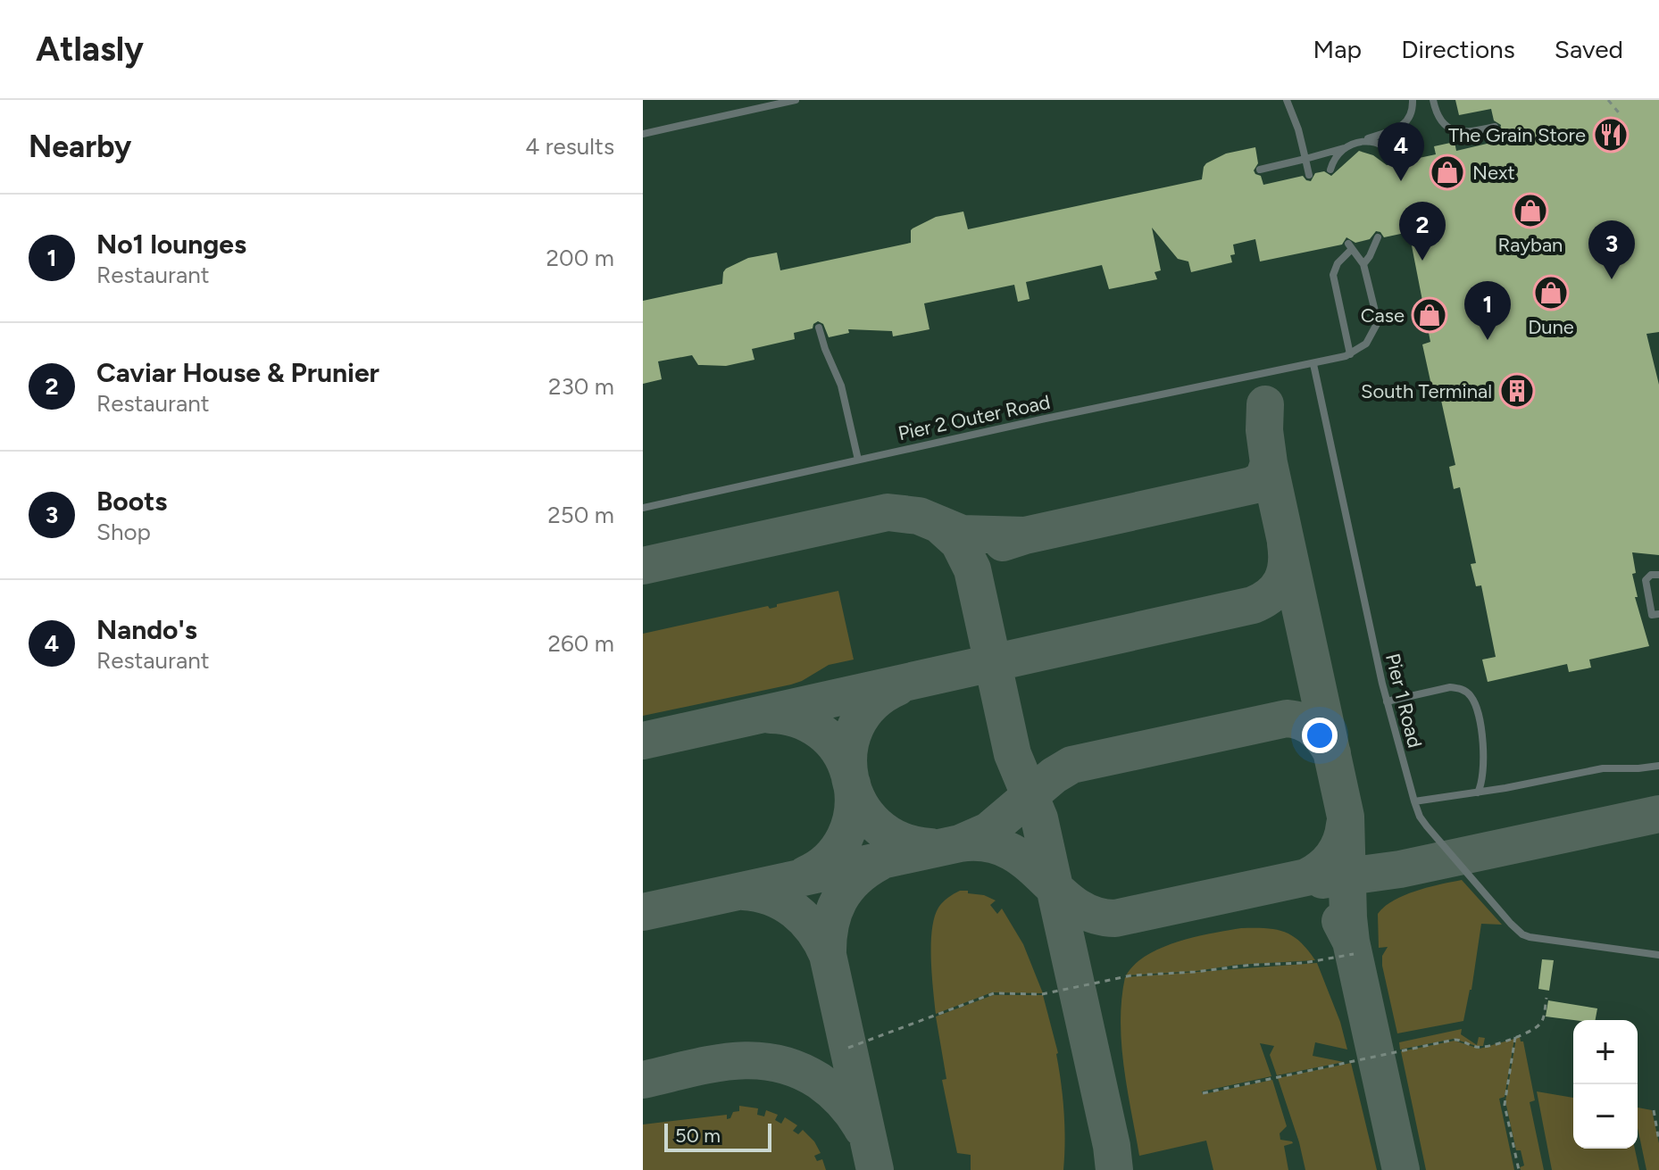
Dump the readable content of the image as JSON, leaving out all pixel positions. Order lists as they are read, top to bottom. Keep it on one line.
{"streets":{"lane":["Pier 2 Outer Road","Pier 1 Road"]},"crossings":[["Pier 2 Outer Road","Pier 1 Road"]],"places":{"restaurant":["The Grain Store"],"shop":["Next","Rayban","Dune","Case"],"building":["South Terminal"]},"scale_bar":"50 m","page":{"header":"Atlasly","nav":["Map","Directions","Saved"],"heading":["Nearby","4 results"],"pins":["4","2","3","1"],"list":[{"mark":"1","name":"No1 lounges","note":"Restaurant","value":"200 m"},{"mark":"2","name":"Caviar House & Prunier","note":"Restaurant","value":"230 m"},{"mark":"3","name":"Boots","note":"Shop","value":"250 m"},{"mark":"4","name":"Nando's","note":"Restaurant","value":"260 m"}],"map_buttons":["+","−"],"scale":"50 m"}}
